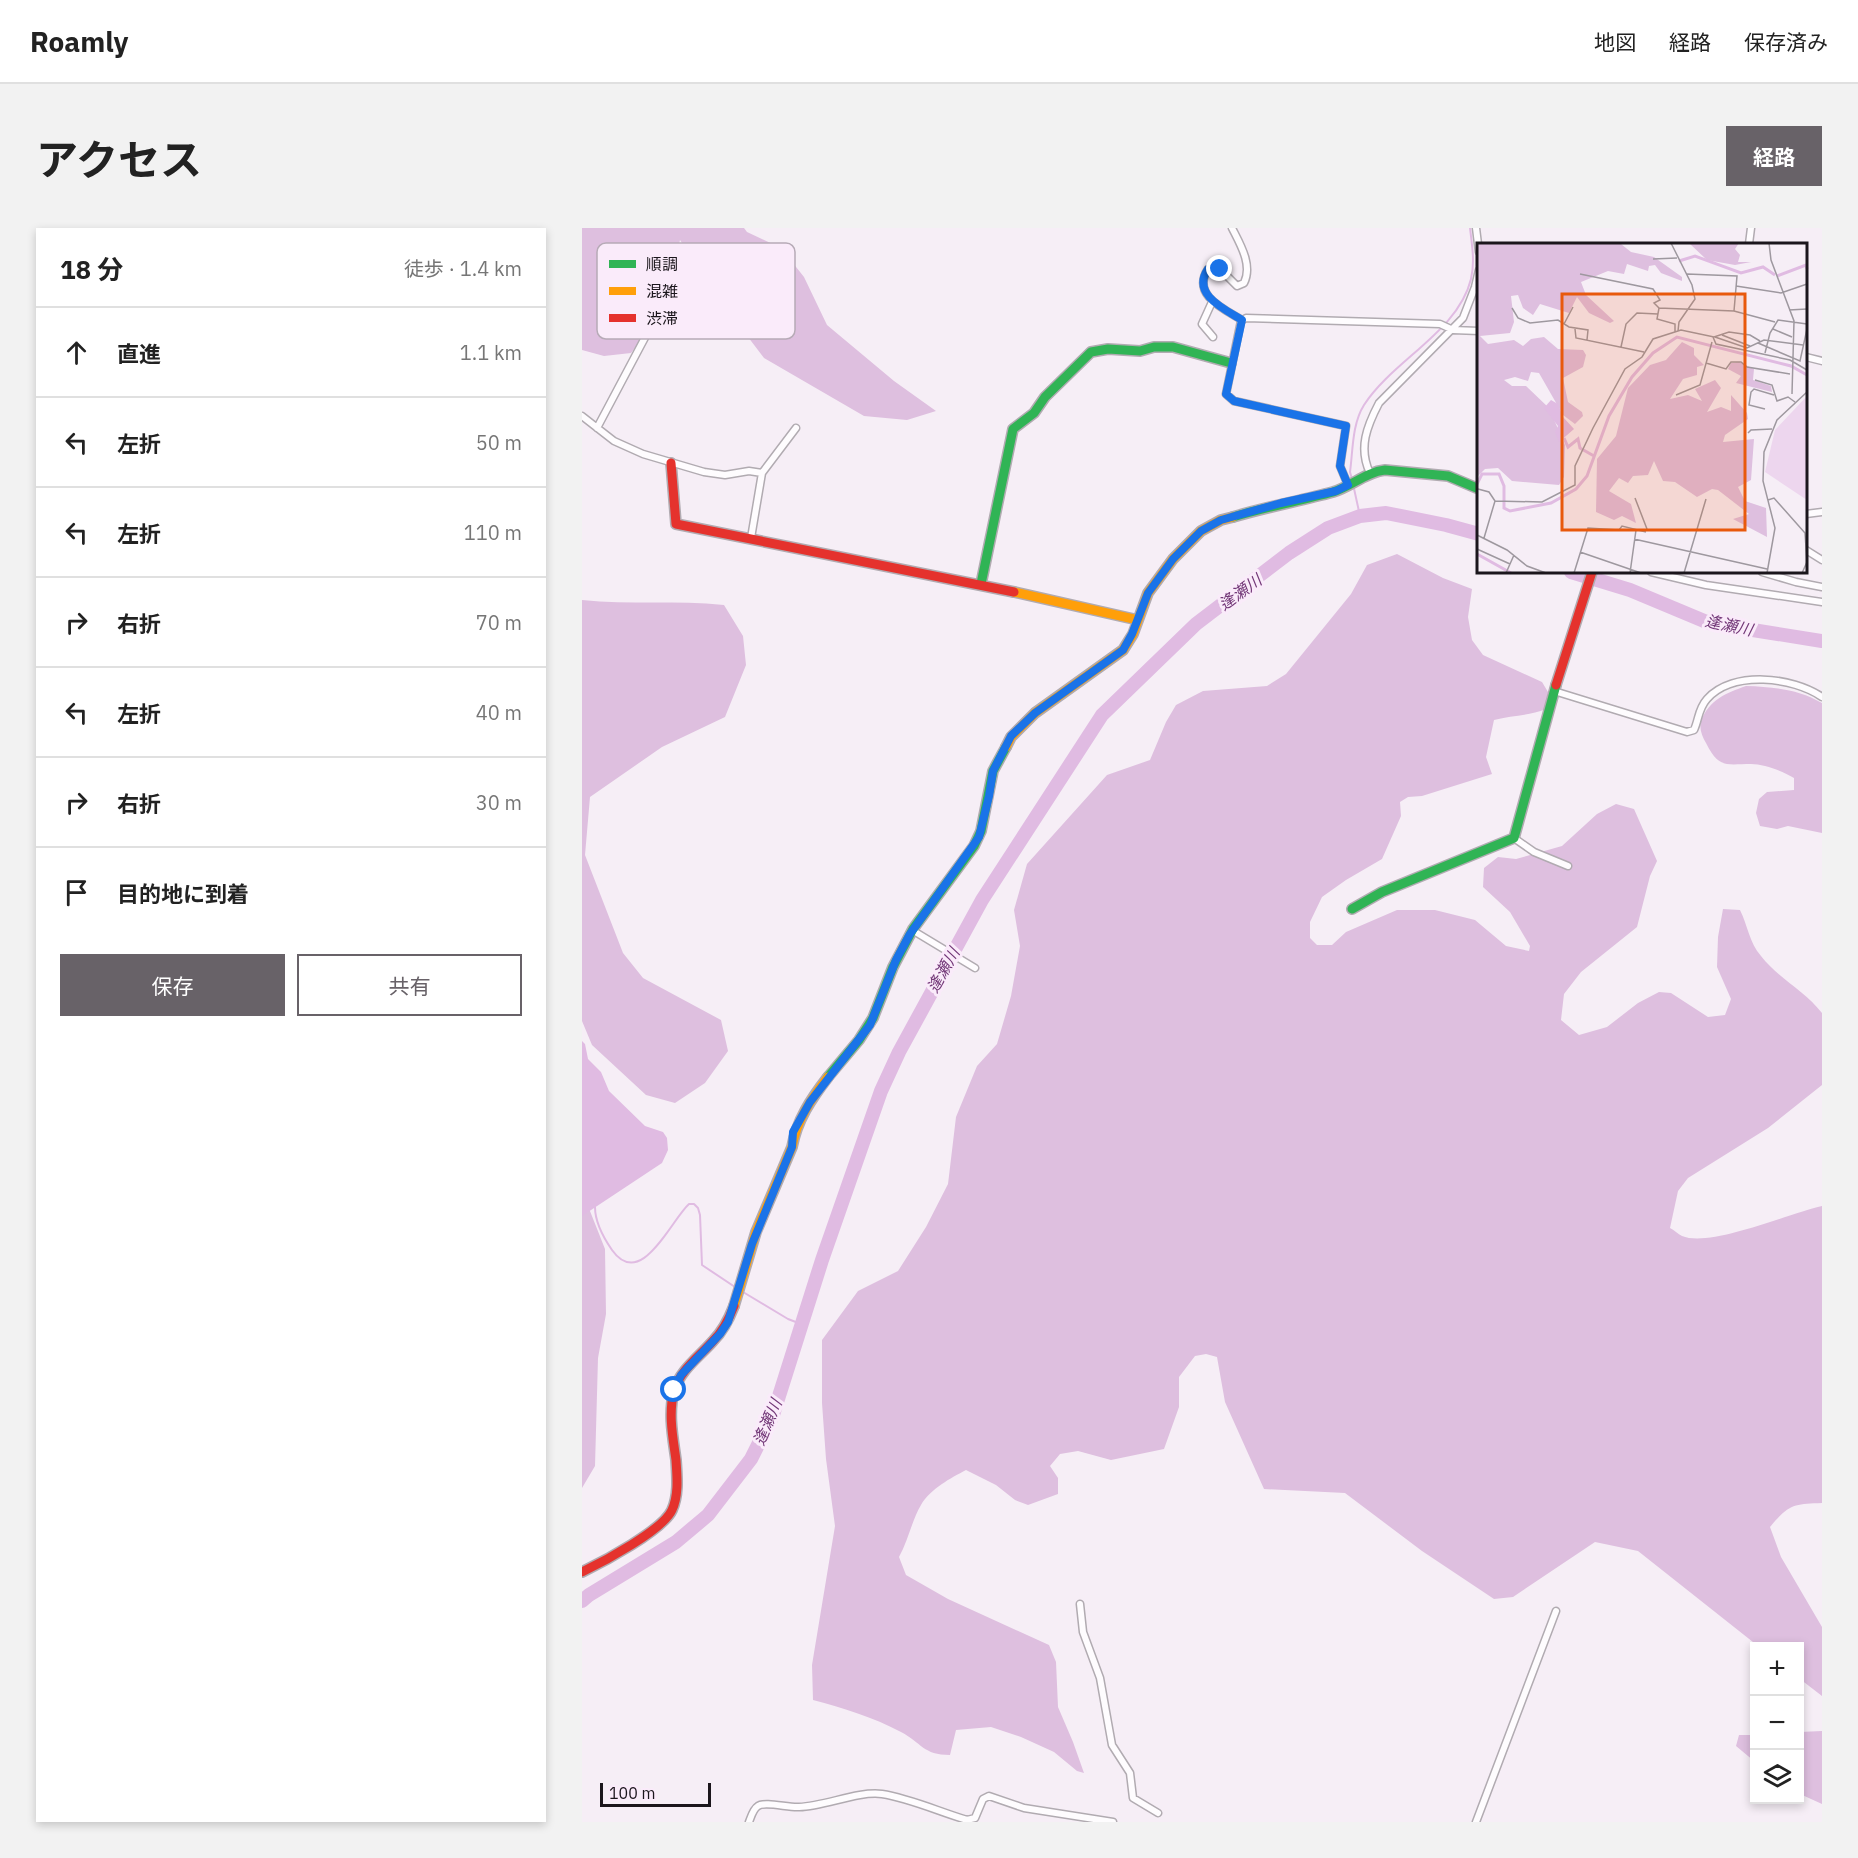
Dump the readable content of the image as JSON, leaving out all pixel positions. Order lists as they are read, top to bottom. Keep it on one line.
{"water":["逢瀬川"],"legend":["順調","混雑","渋滞"],"scale_bar":"100 m","page":{"header":"Roamly","nav":["地図","経路","保存済み"],"title":"アクセス","buttons":["経路",["保存","共有"]],"heading":["18 分","徒歩 · 1.4 km"],"list":[["直進","1.1 km"],["左折","50 m"],["左折","110 m"],["右折","70 m"],["左折","40 m"],["右折","30 m"],"目的地に到着"],"map_buttons":["+","−"],"scale":"100 m"}}
